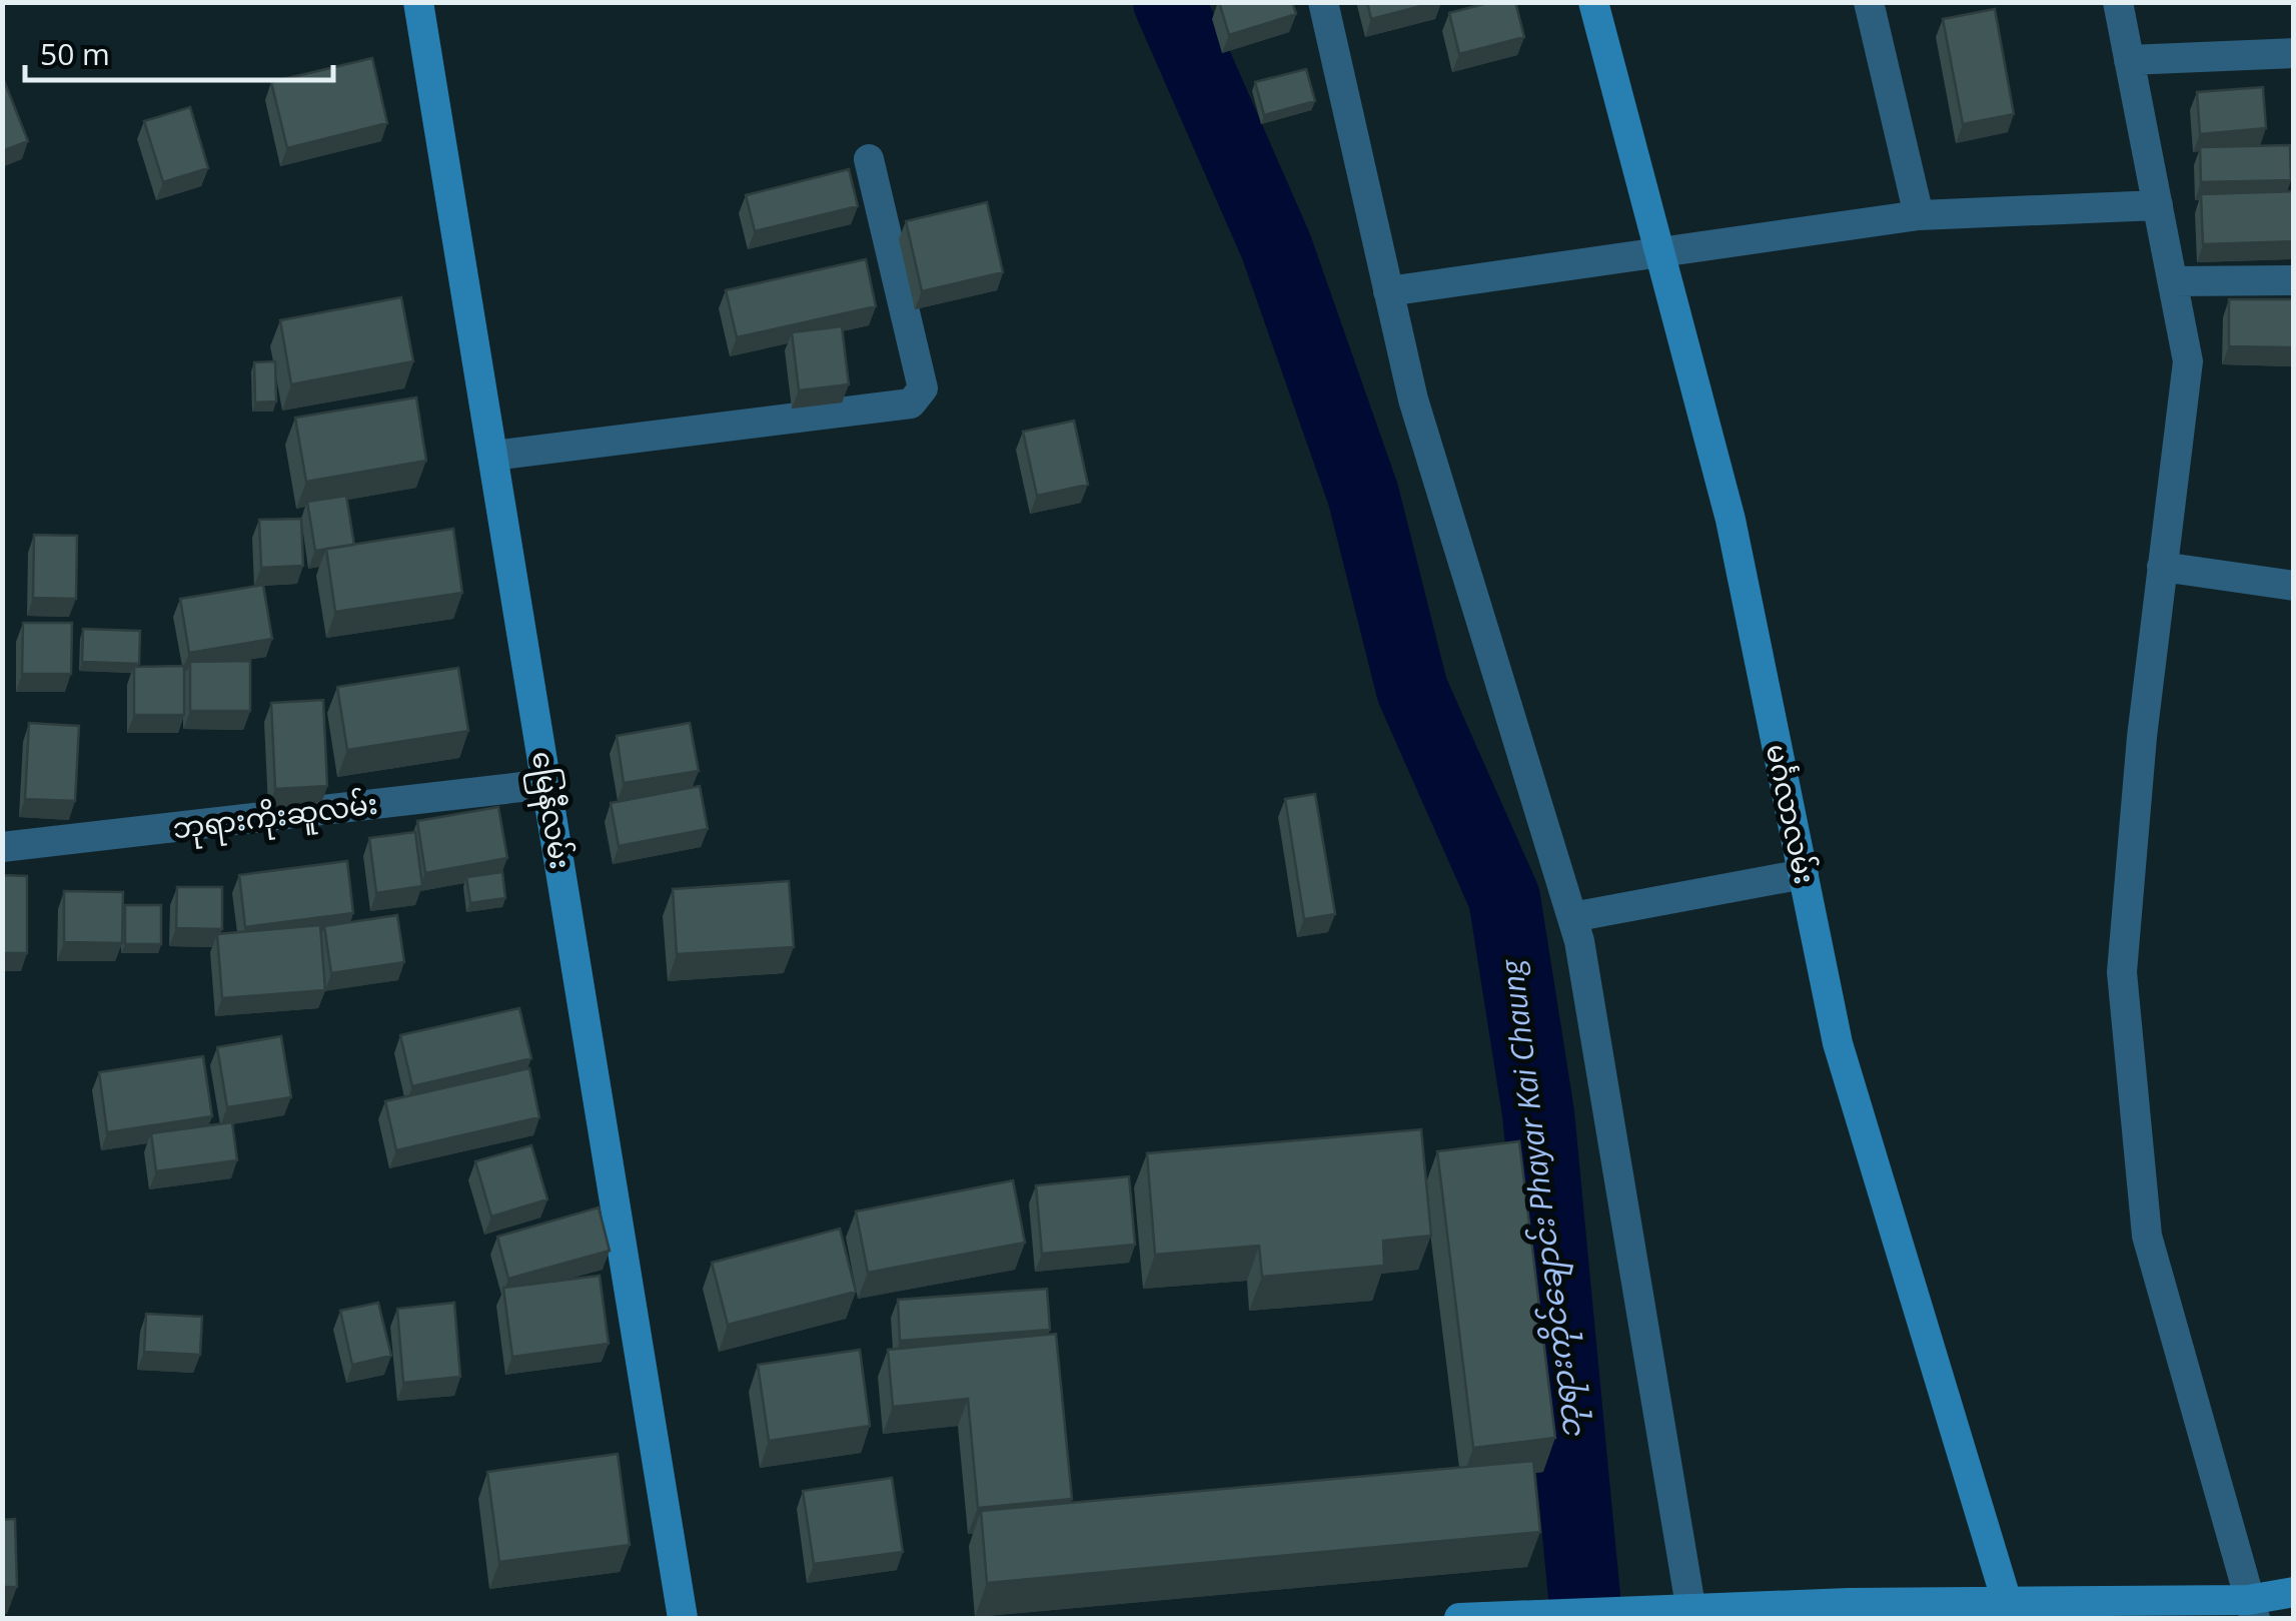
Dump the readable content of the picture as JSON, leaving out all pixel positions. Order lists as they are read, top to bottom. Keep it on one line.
{"streets":{"street":["မြေနီလမ်း","မင်္ဂလာလမ်း","ဘုရားကိုးဆူလမ်း"]},"crossings":[["မြေနီလမ်း","ဘုရားကိုးဆူလမ်း"]],"water":["ဘုရားကိုင်ချောင်း Phayar Kai Chaung"],"scale_bar":"50 m"}
